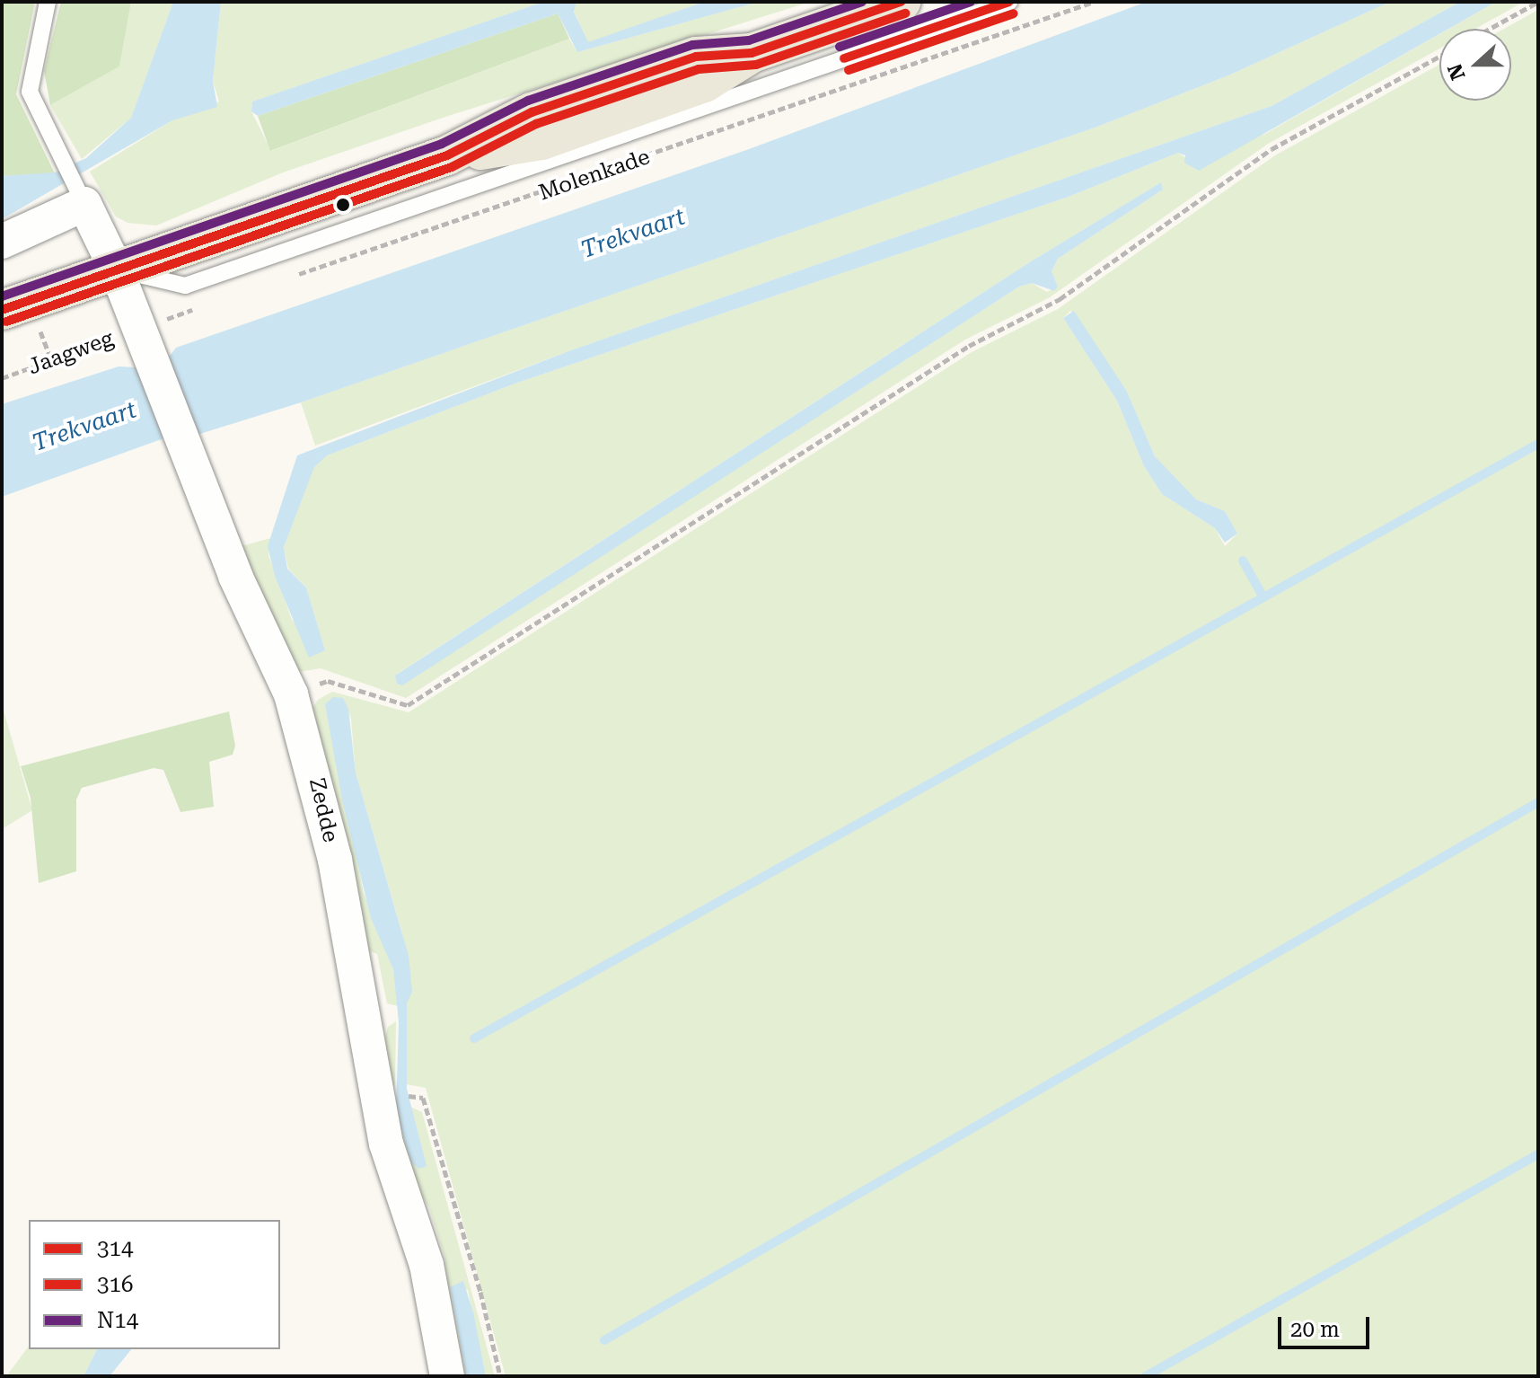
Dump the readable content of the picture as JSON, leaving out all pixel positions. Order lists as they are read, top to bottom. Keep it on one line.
{"streets":{"street":["Zedde"],"lane":["Molenkade"],"path":["Jaagweg"]},"crossings":[["Molenkade","Zedde"],["Jaagweg","Zedde"]],"water":["Trekvaart"],"lines":["transit line 314","transit line N14","transit line 316"],"legend":["314","316","N14"],"scale_bar":"20 m","north":"left"}
